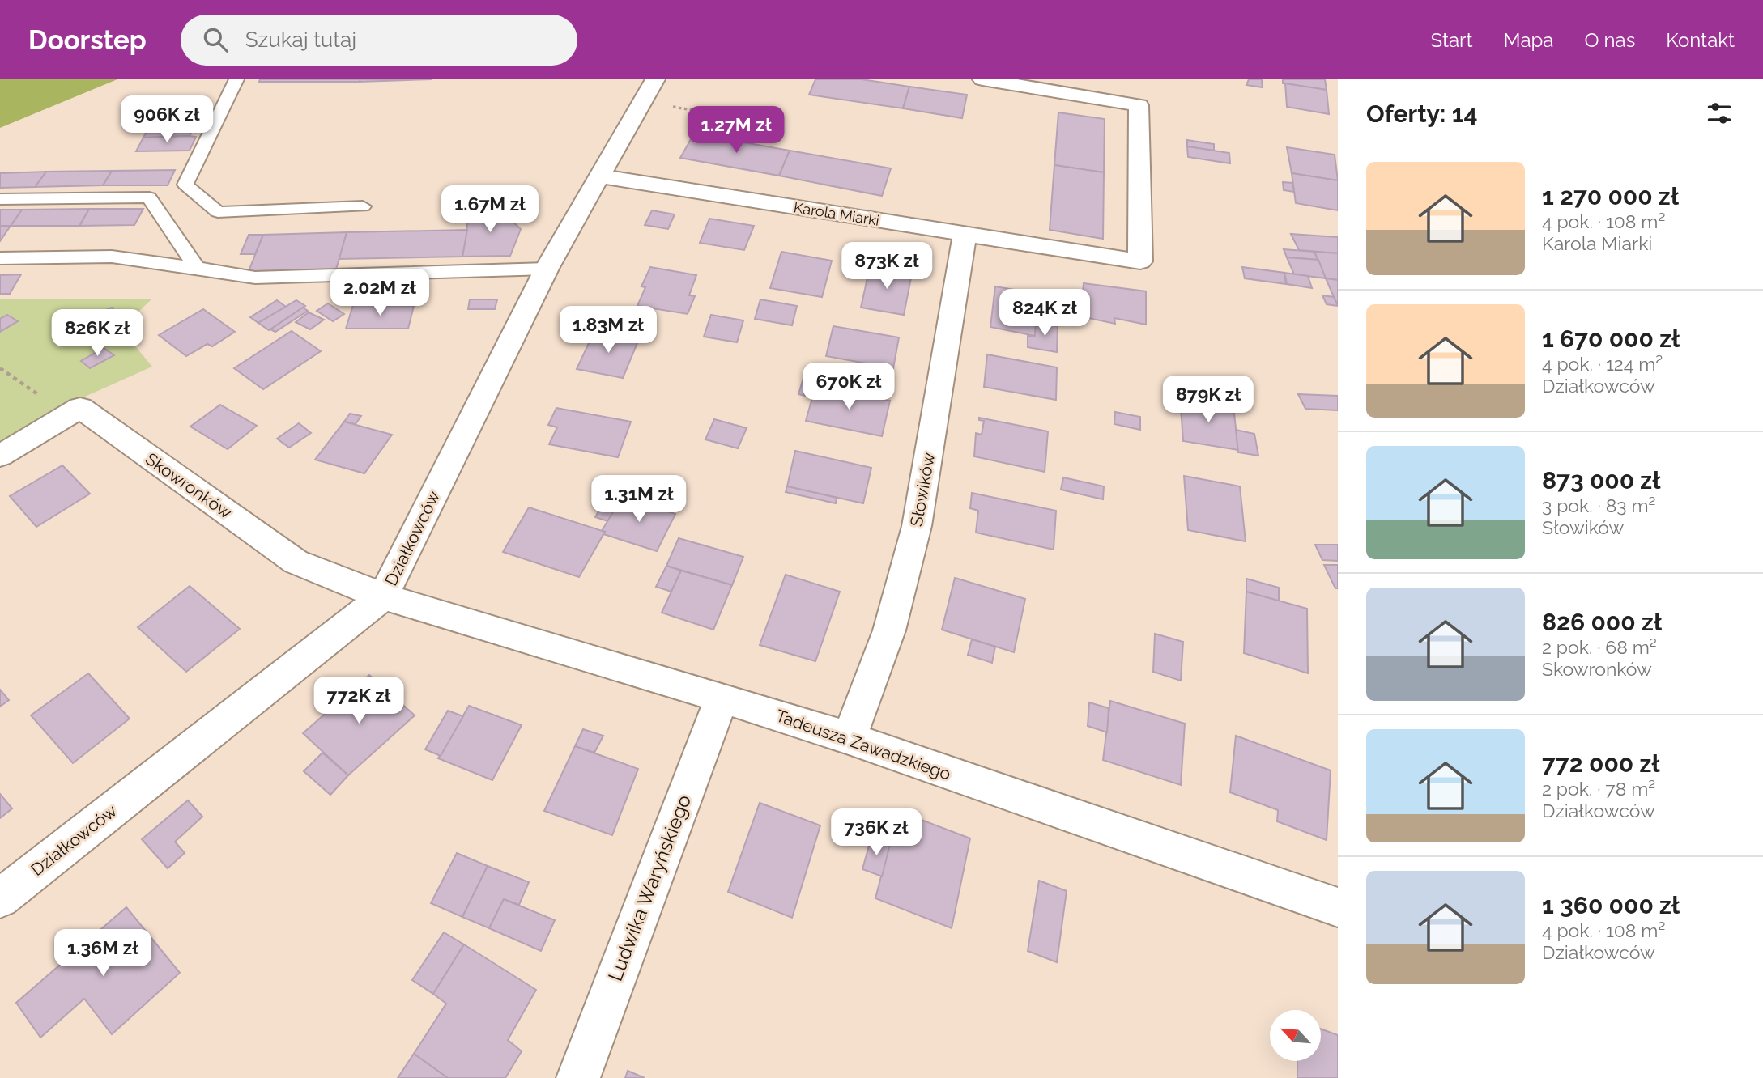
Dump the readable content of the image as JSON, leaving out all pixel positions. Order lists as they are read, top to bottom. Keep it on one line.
{"streets":{"street":["Karola Miarki","Skowronków","Słowików","Działkowców","Tadeusza Zawadzkiego","Ludwika Waryńskiego"]},"crossings":[["Karola Miarki","Słowików"],["Karola Miarki","Działkowców"],["Skowronków","Działkowców"],["Skowronków","Tadeusza Zawadzkiego"],["Słowików","Tadeusza Zawadzkiego"],["Działkowców","Tadeusza Zawadzkiego"],["Tadeusza Zawadzkiego","Ludwika Waryńskiego"]],"north":"top left","page":{"header":"Doorstep","search":"Szukaj tutaj","nav":["Start","Mapa","O nas","Kontakt"],"heading":"Oferty: 14","price":["906K zł","1.27M zł","1.67M zł","873K zł","2.02M zł","824K zł","1.83M zł","826K zł","670K zł","879K zł","1.31M zł","772K zł","736K zł","1.36M zł"],"list":[{"name":"1 270 000 zł","note":"4 pok. · 108 m² · Karola Miarki"},{"name":"1 670 000 zł","note":"4 pok. · 124 m² · Działkowców"},{"name":"873 000 zł","note":"3 pok. · 83 m² · Słowików"},{"name":"826 000 zł","note":"2 pok. · 68 m² · Skowronków"},{"name":"772 000 zł","note":"2 pok. · 78 m² · Działkowców"},{"name":"1 360 000 zł","note":"4 pok. · 108 m² · Działkowców"}]}}
